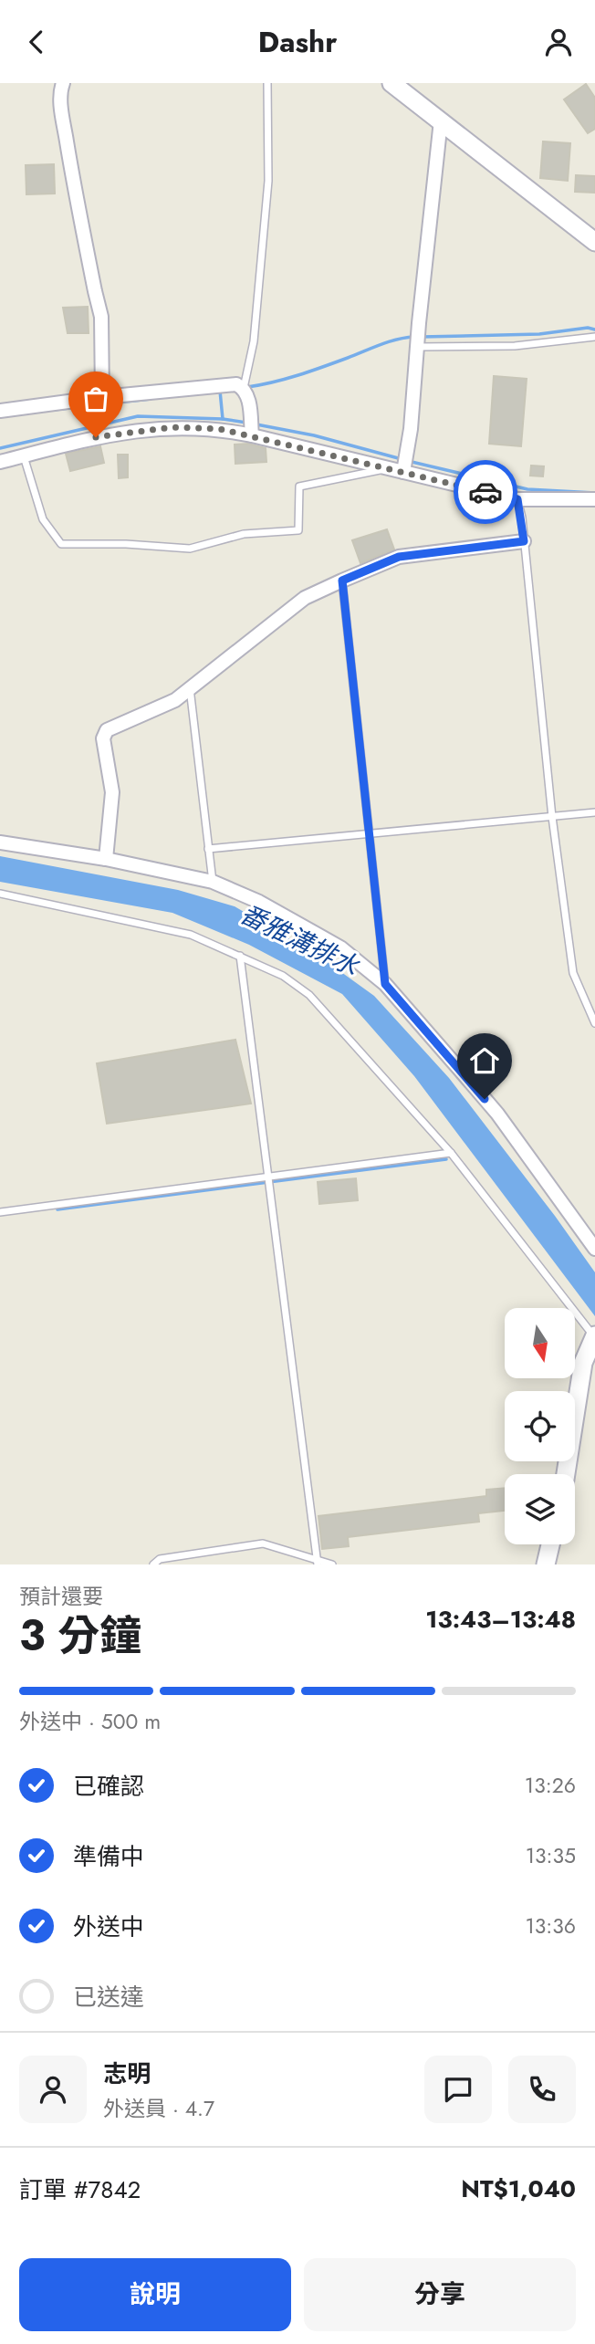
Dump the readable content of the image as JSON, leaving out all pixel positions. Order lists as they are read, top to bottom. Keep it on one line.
{"water":["番雅溝排水"],"north":"bottom","page":{"header":"Dashr","heading":["3 分鐘","預計還要","13:43–13:48"],"panel":["志明","外送員 · 4.7","訂單 #7842","NT$1,040"],"bar":"外送中 · 500 m","list":[["已確認","13:26"],["準備中","13:35"],["外送中","13:36"],"已送達"],"buttons":["說明","分享"]}}
